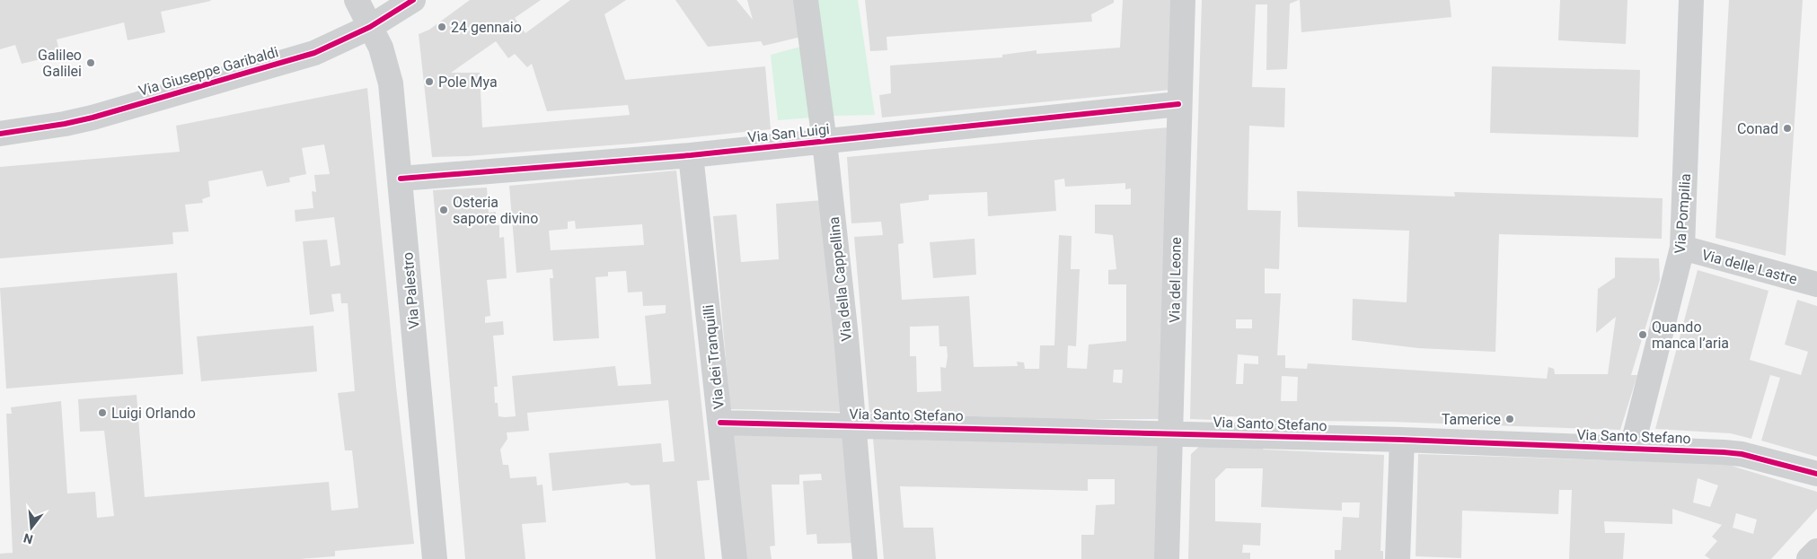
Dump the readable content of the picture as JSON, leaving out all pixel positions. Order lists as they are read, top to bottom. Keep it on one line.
{"streets":{"street":["Via Giuseppe Garibaldi","Via San Luigi","Via Pompilia","Via delle Lastre","Via della Cappellina","Via del Leone","Via Palestro","Via dei Tranquilli","Via Santo Stefano"]},"crossings":[["Via Giuseppe Garibaldi","Via Palestro"],["Via San Luigi","Via della Cappellina"],["Via San Luigi","Via del Leone"],["Via San Luigi","Via Palestro"],["Via San Luigi","Via dei Tranquilli"],["Via Pompilia","Via delle Lastre"],["Via Pompilia","Via Santo Stefano"],["Via della Cappellina","Via Santo Stefano"],["Via del Leone","Via Santo Stefano"],["Via dei Tranquilli","Via Santo Stefano"]],"places":["24 gennaio","Galileo Galilei","Pole Mya","Conad","Osteria sapore divino","Quando manca l’aria","Luigi Orlando","Tamerice"],"north":"bottom"}
